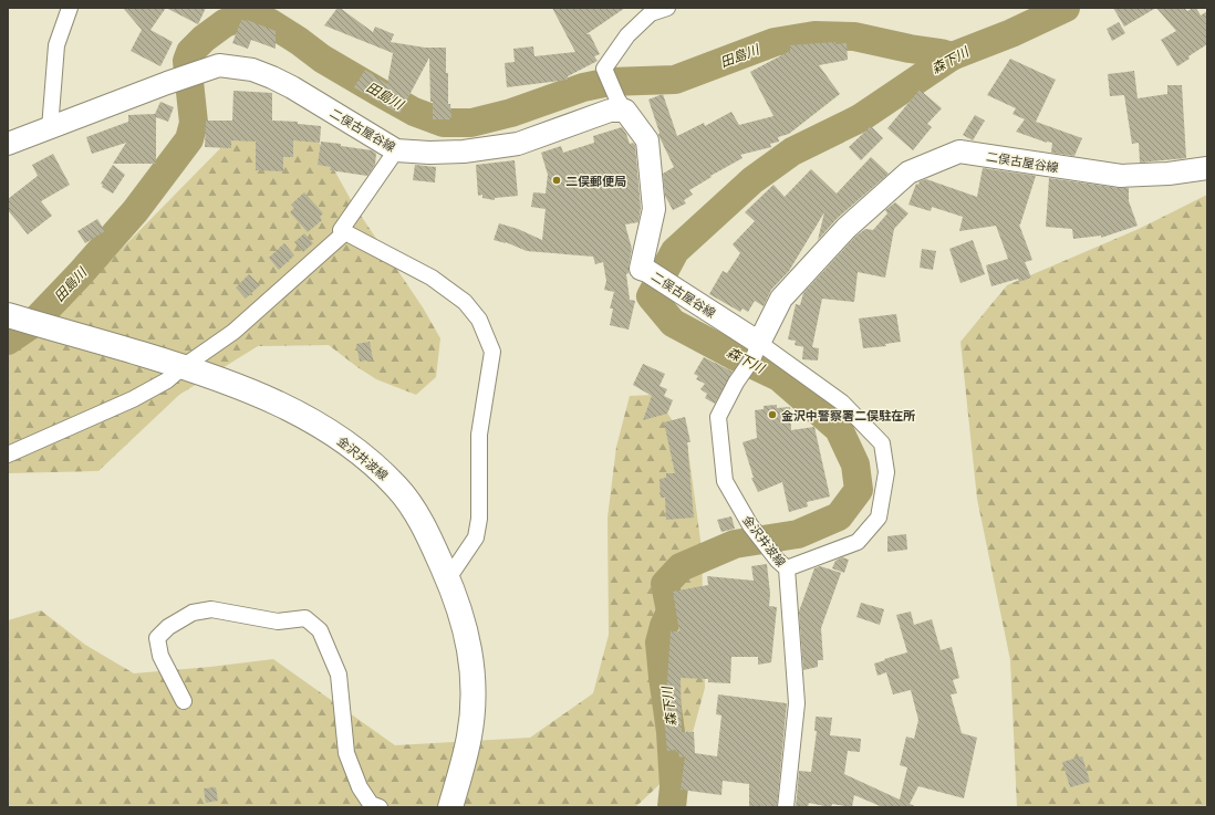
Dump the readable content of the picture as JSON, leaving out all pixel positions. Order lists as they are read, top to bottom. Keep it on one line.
{"streets":{"main road":["二俣古屋谷線","金沢井波線"]},"crossings":[["二俣古屋谷線","金沢井波線"]],"water":["田島川","森下川"],"places":["二俣郵便局","金沢中警察署二俣駐在所"]}
